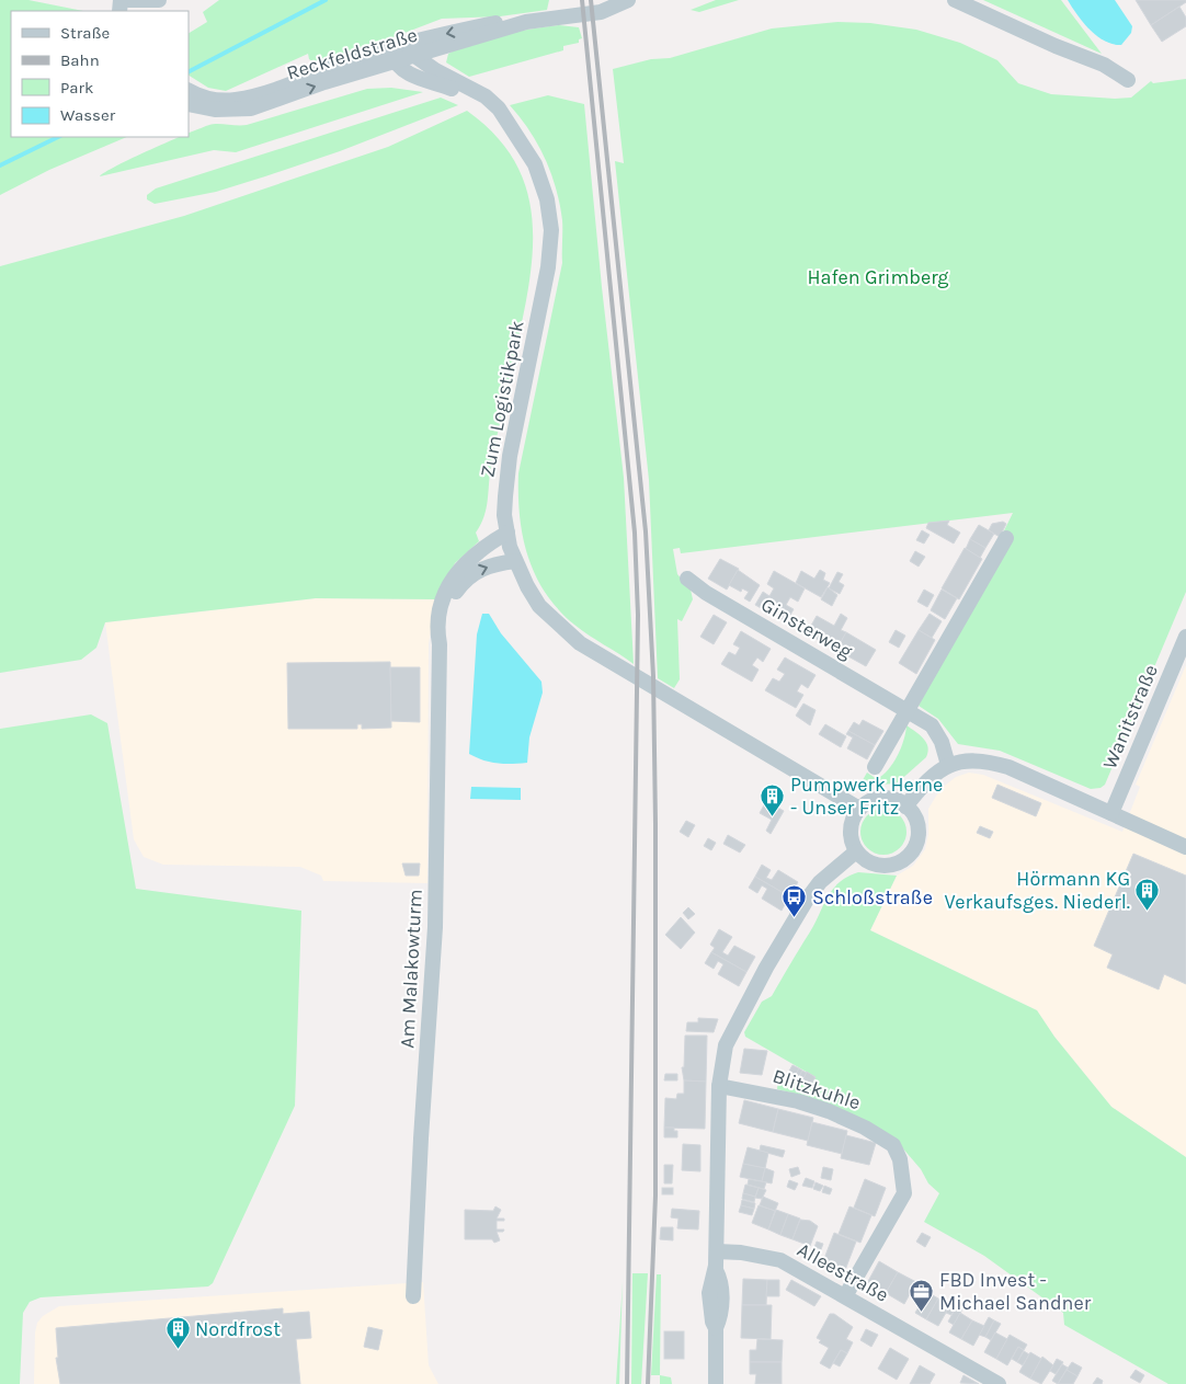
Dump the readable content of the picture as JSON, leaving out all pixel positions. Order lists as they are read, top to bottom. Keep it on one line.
{"streets":{"street":["Reckfeldstraße","Zum Logistikpark","Ginsterweg","Wanitstraße","Am Malakowturm","Blitzkuhle","Alleestraße"]},"crossings":[["Reckfeldstraße","Zum Logistikpark"],["Zum Logistikpark","Am Malakowturm"],["Blitzkuhle","Alleestraße"]],"parks":["Hafen Grimberg"],"places":{"building":["Pumpwerk Herne - Unser Fritz","Hörmann KG Verkaufsges. Niederl.","Nordfrost"],"bus stop":["Schloßstraße"],"office":["FBD Invest - Michael Sandner"]},"legend":["Straße","Bahn","Park","Wasser"]}
